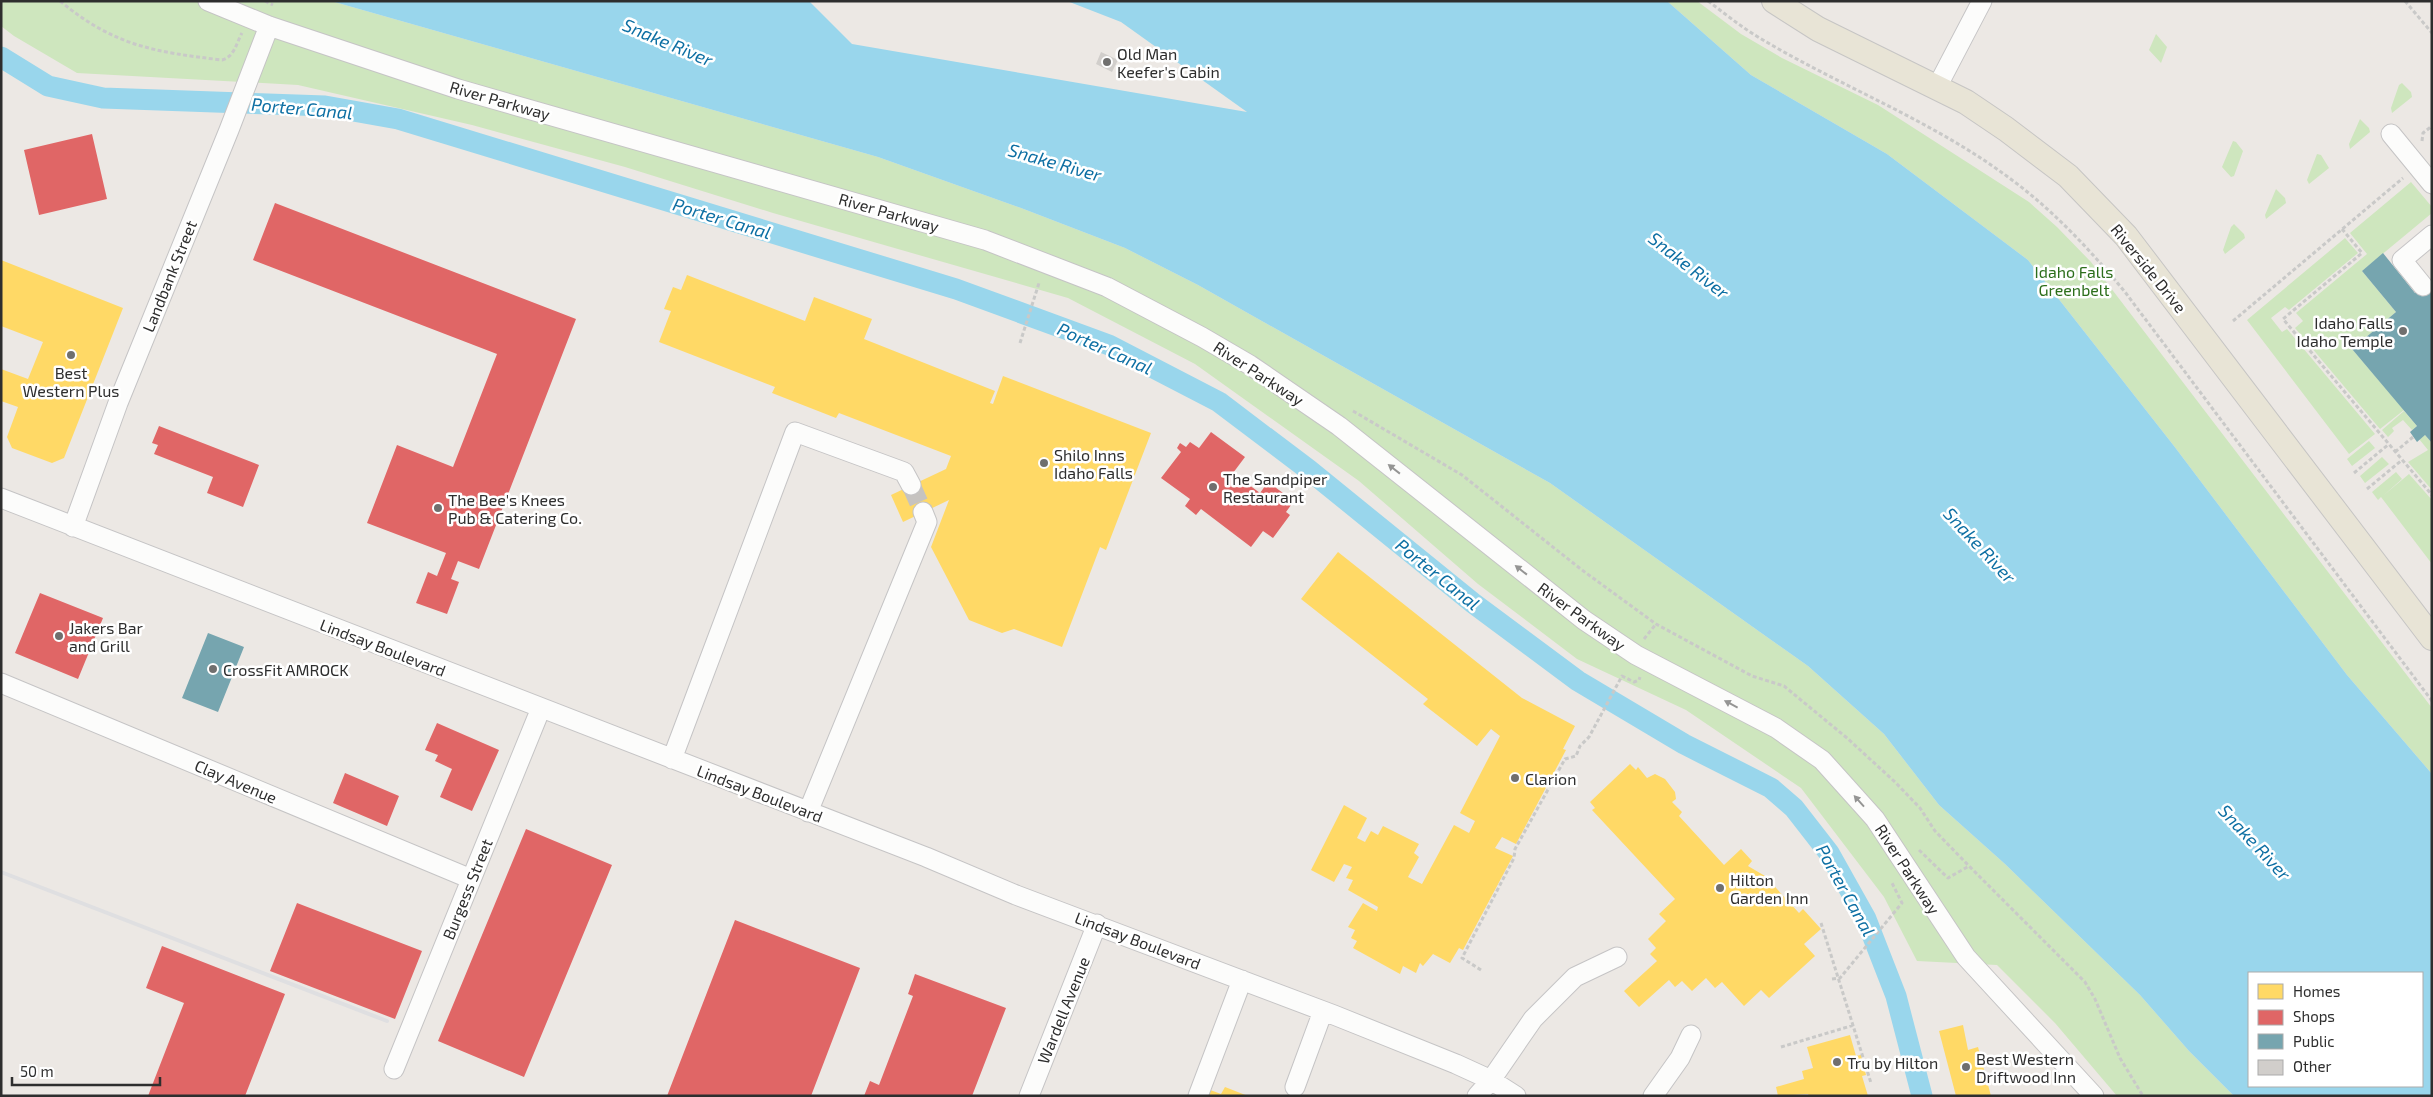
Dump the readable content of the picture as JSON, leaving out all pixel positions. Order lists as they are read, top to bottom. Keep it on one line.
{"streets":{"main road":["Riverside Drive"],"street":["River Parkway","Landbank Street","Lindsay Boulevard","Clay Avenue","Burgess Street","Wardell Avenue"]},"crossings":[["River Parkway","Landbank Street"],["Landbank Street","Lindsay Boulevard"],["Lindsay Boulevard","Burgess Street"],["Lindsay Boulevard","Wardell Avenue"],["Clay Avenue","Burgess Street"]],"one_way":["River Parkway"],"water":["Snake River","Porter Canal"],"parks":["Idaho Falls Greenbelt"],"places":["Old Man Keefer's Cabin","Idaho Falls Idaho Temple","Best Western Plus","Shilo Inns Idaho Falls","The Sandpiper Restaurant","The Bee's Knees Pub & Catering Co.","Jakers Bar and Grill","CrossFit AMROCK","Clarion","Hilton Garden Inn","Tru by Hilton","Best Western Driftwood Inn"],"legend":["Homes","Shops","Public","Other"],"scale_bar":"50 m"}
